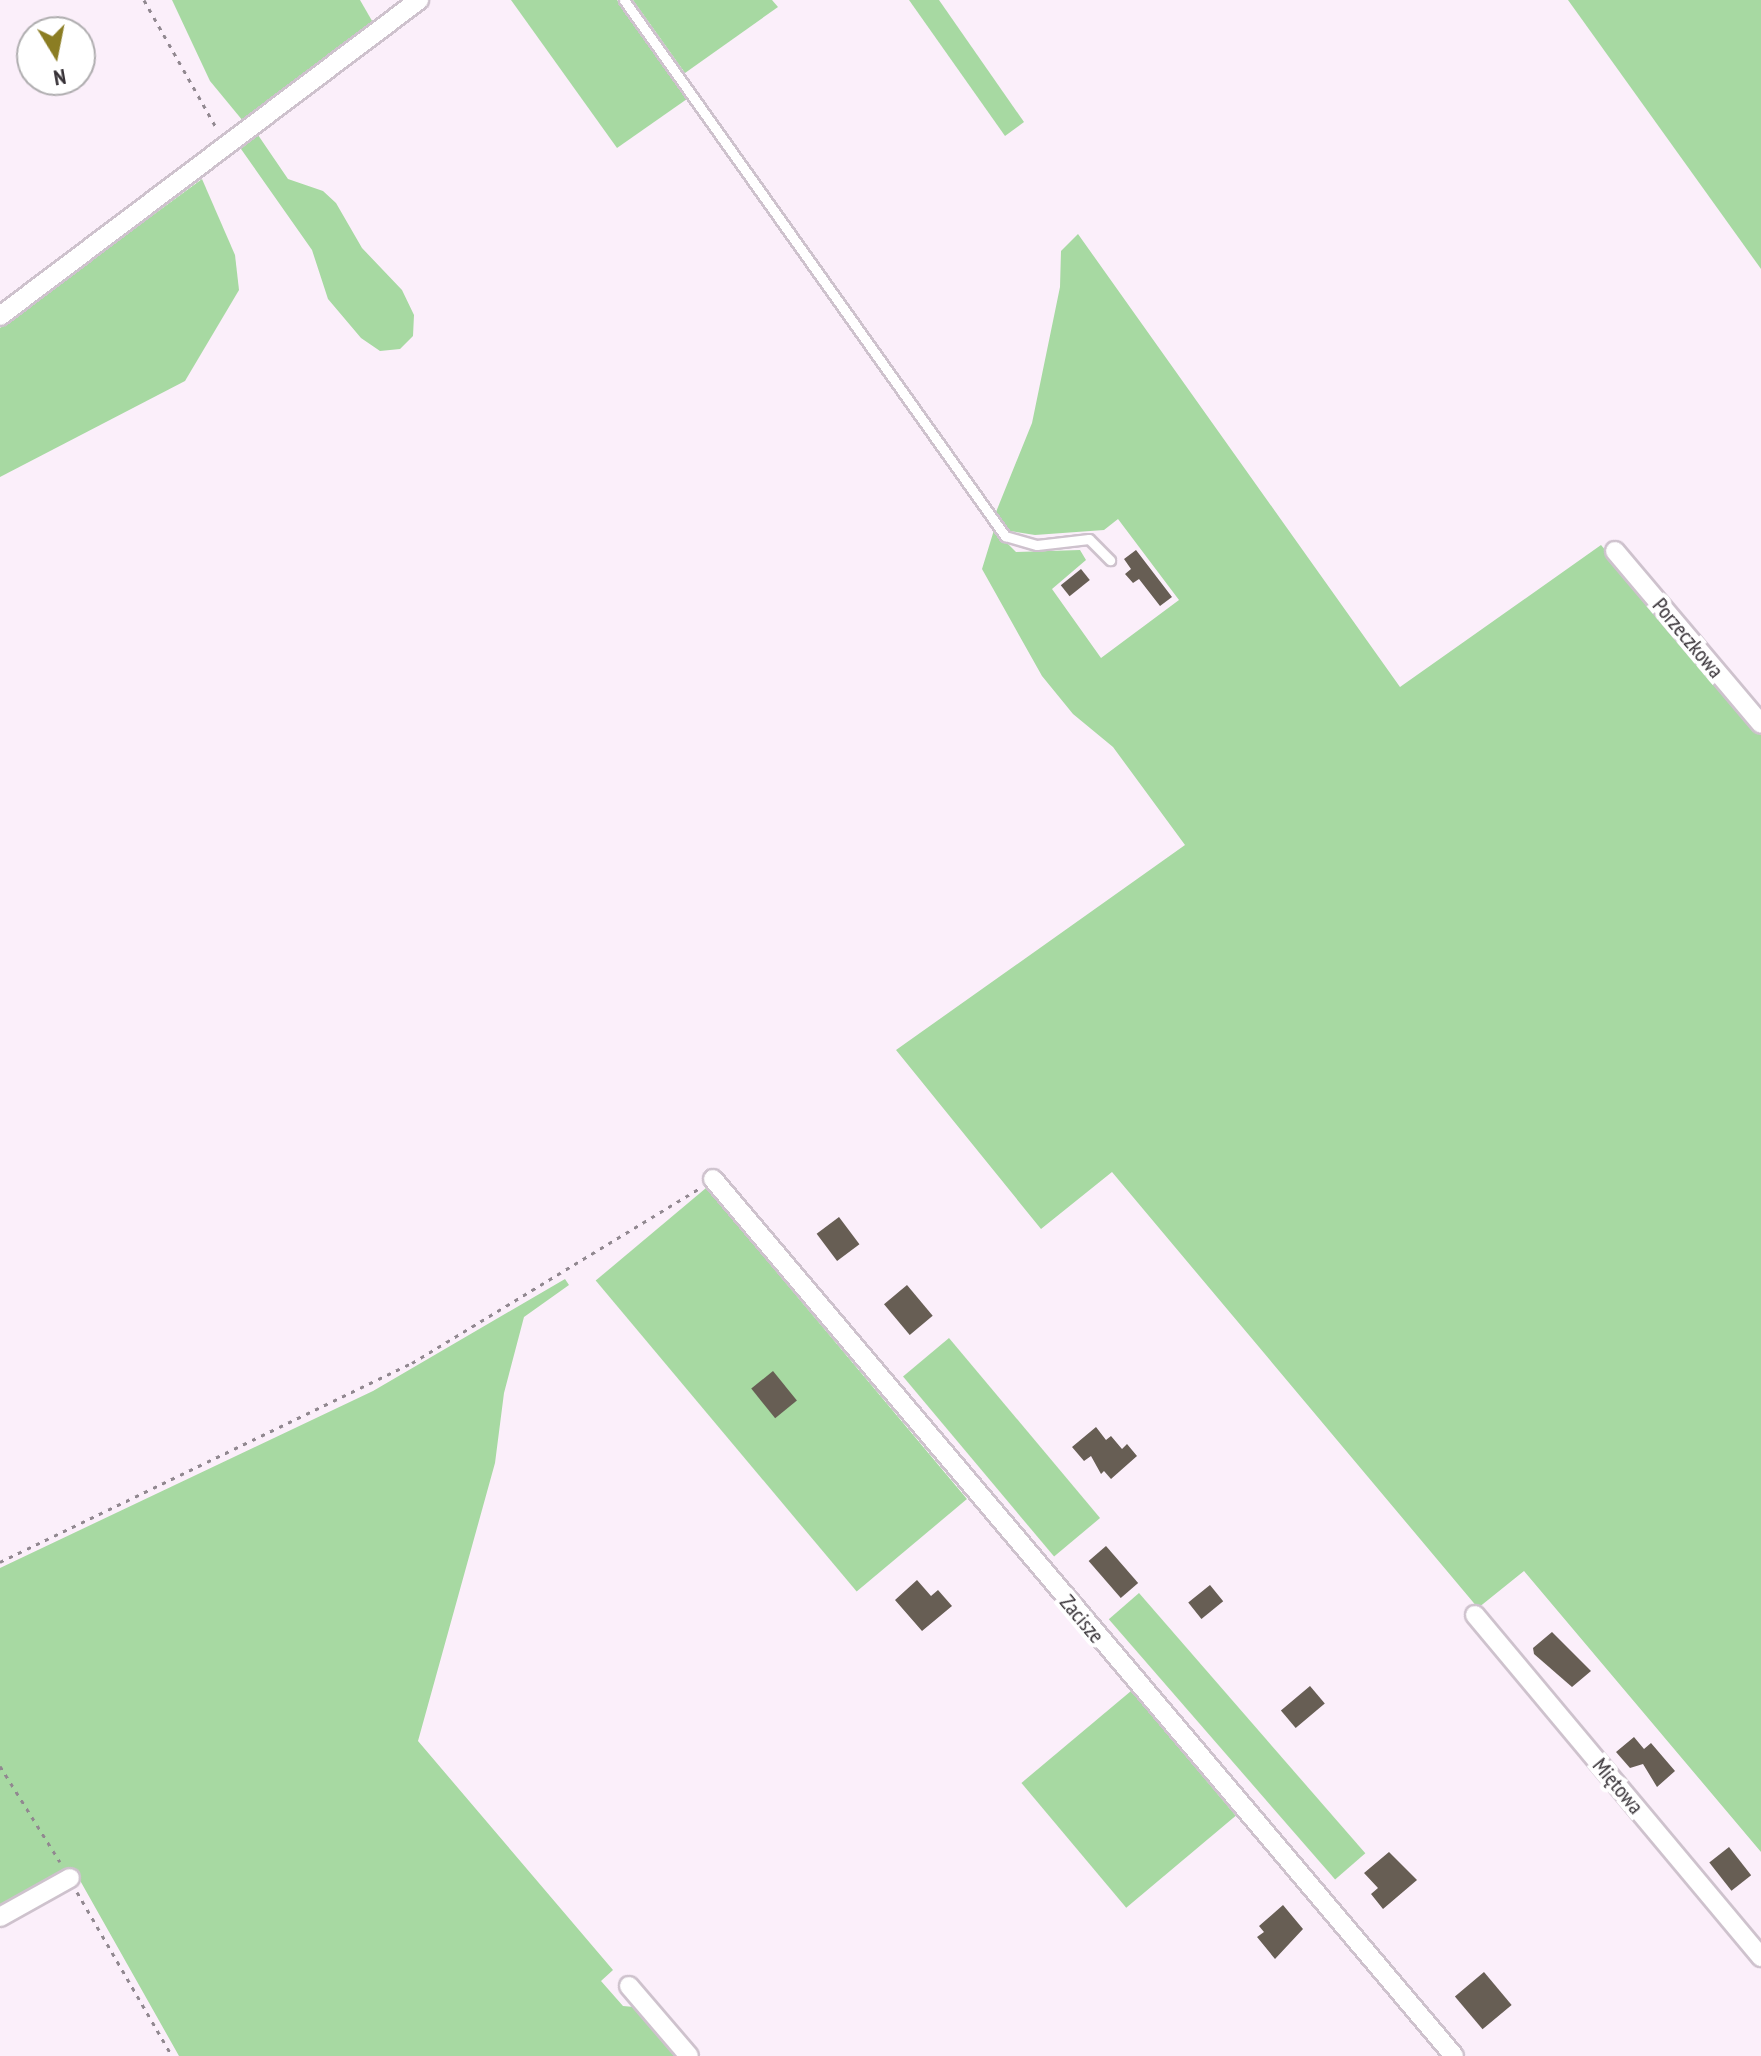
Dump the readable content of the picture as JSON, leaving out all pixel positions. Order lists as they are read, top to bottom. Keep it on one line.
{"streets":{"street":["Porzeczkowa","Zacisze","Miętowa"]},"north":"bottom"}
